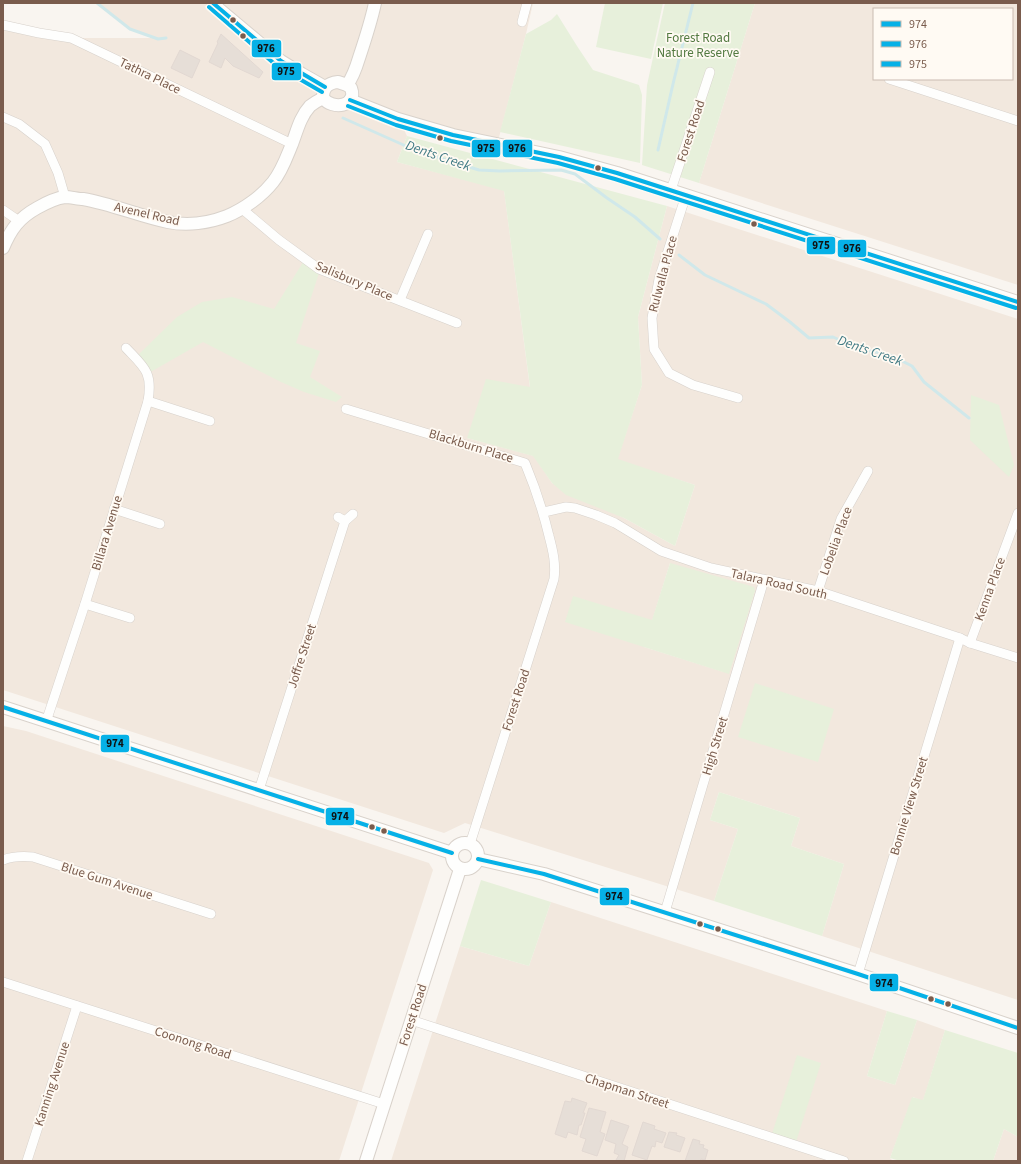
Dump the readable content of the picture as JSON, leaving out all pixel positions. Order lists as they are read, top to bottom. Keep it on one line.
{"streets":{"street":["Tathra Place","Forest Road","Avenel Road","Rulwalla Place","Salisbury Place","Blackburn Place","Billara Avenue","Lobelia Place","Talara Road South","Kenna Place","Joffre Street","High Street","Bonnie View Street","Blue Gum Avenue","Coonong Road","Kanning Avenue","Chapman Street"]},"crossings":[["Tathra Place","Avenel Road"],["Forest Road","Blackburn Place"],["Forest Road","Coonong Road"],["Forest Road","Chapman Street"],["Avenel Road","Salisbury Place"],["Blackburn Place","Talara Road South"],["Lobelia Place","Talara Road South"],["Talara Road South","Kenna Place"],["Talara Road South","High Street"],["Talara Road South","Bonnie View Street"],["Coonong Road","Kanning Avenue"]],"water":["Dents Creek"],"parks":["Forest Road Nature Reserve"],"lines":["transit line 976","transit line 975","transit line 974"],"legend":["974","976","975"]}
